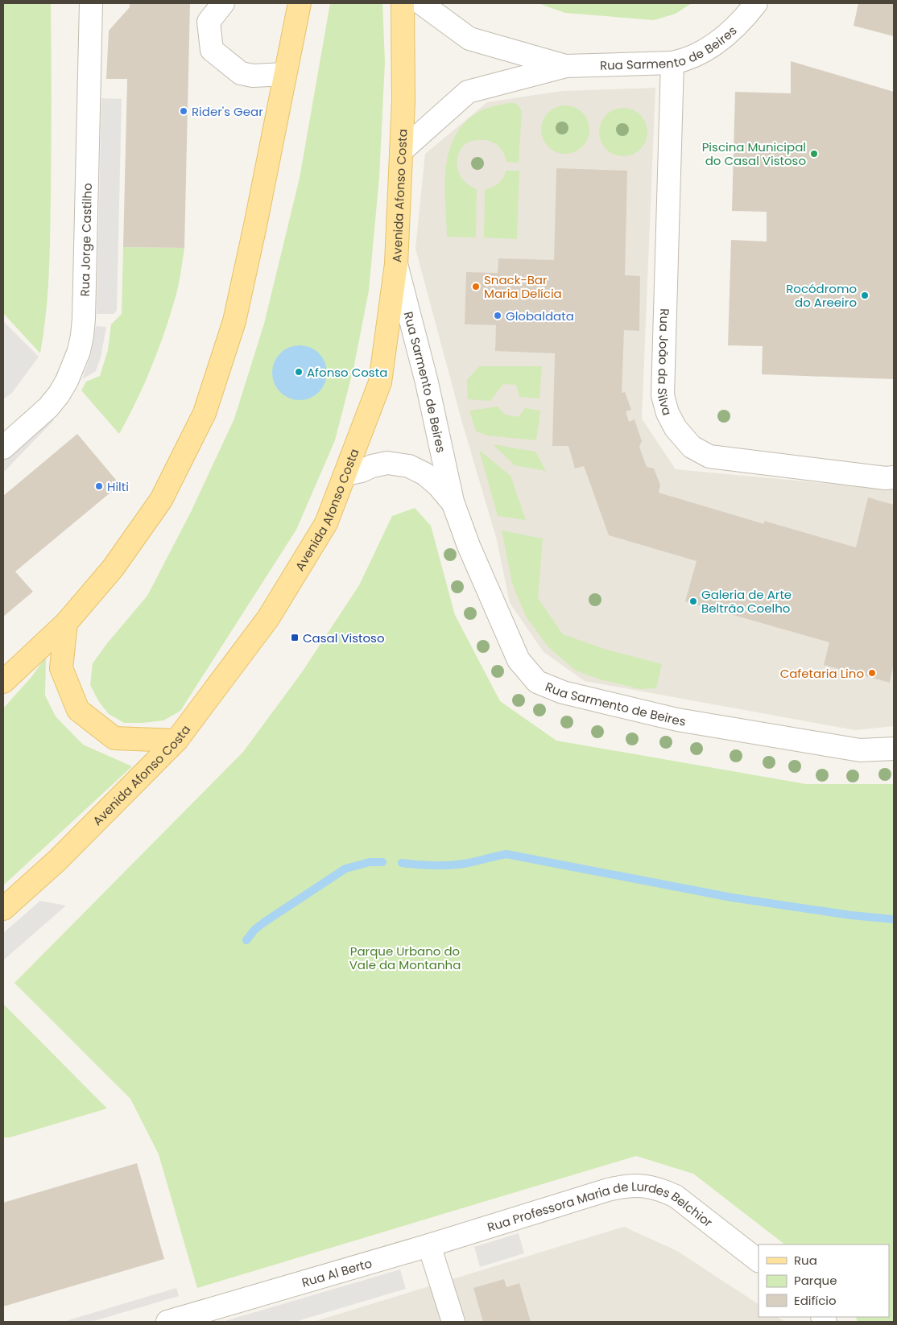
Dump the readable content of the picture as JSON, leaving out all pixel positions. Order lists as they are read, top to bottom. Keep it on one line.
{"streets":{"main road":["Avenida Afonso Costa"],"street":["Rua Sarmento de Beires","Rua Jorge Castilho","Rua João da Silva","Rua Professora Maria de Lurdes Belchior","Rua Al Berto"]},"crossings":[["Rua Sarmento de Beires","Avenida Afonso Costa"],["Rua Sarmento de Beires","Rua João da Silva"],["Rua Professora Maria de Lurdes Belchior","Rua Al Berto"]],"parks":["Parque Urbano do Vale da Montanha"],"places":{"other":["Rider's Gear","Piscina Municipal do Casal Vistoso","Snack-Bar Maria Delícia","Rocódromo do Areeiro","Globaldata","Afonso Costa","Hilti","Galeria de Arte Beltrão Coelho","Cafetaria Lino"],"transit":["Casal Vistoso"]},"legend":["Rua","Parque","Edifício"]}
